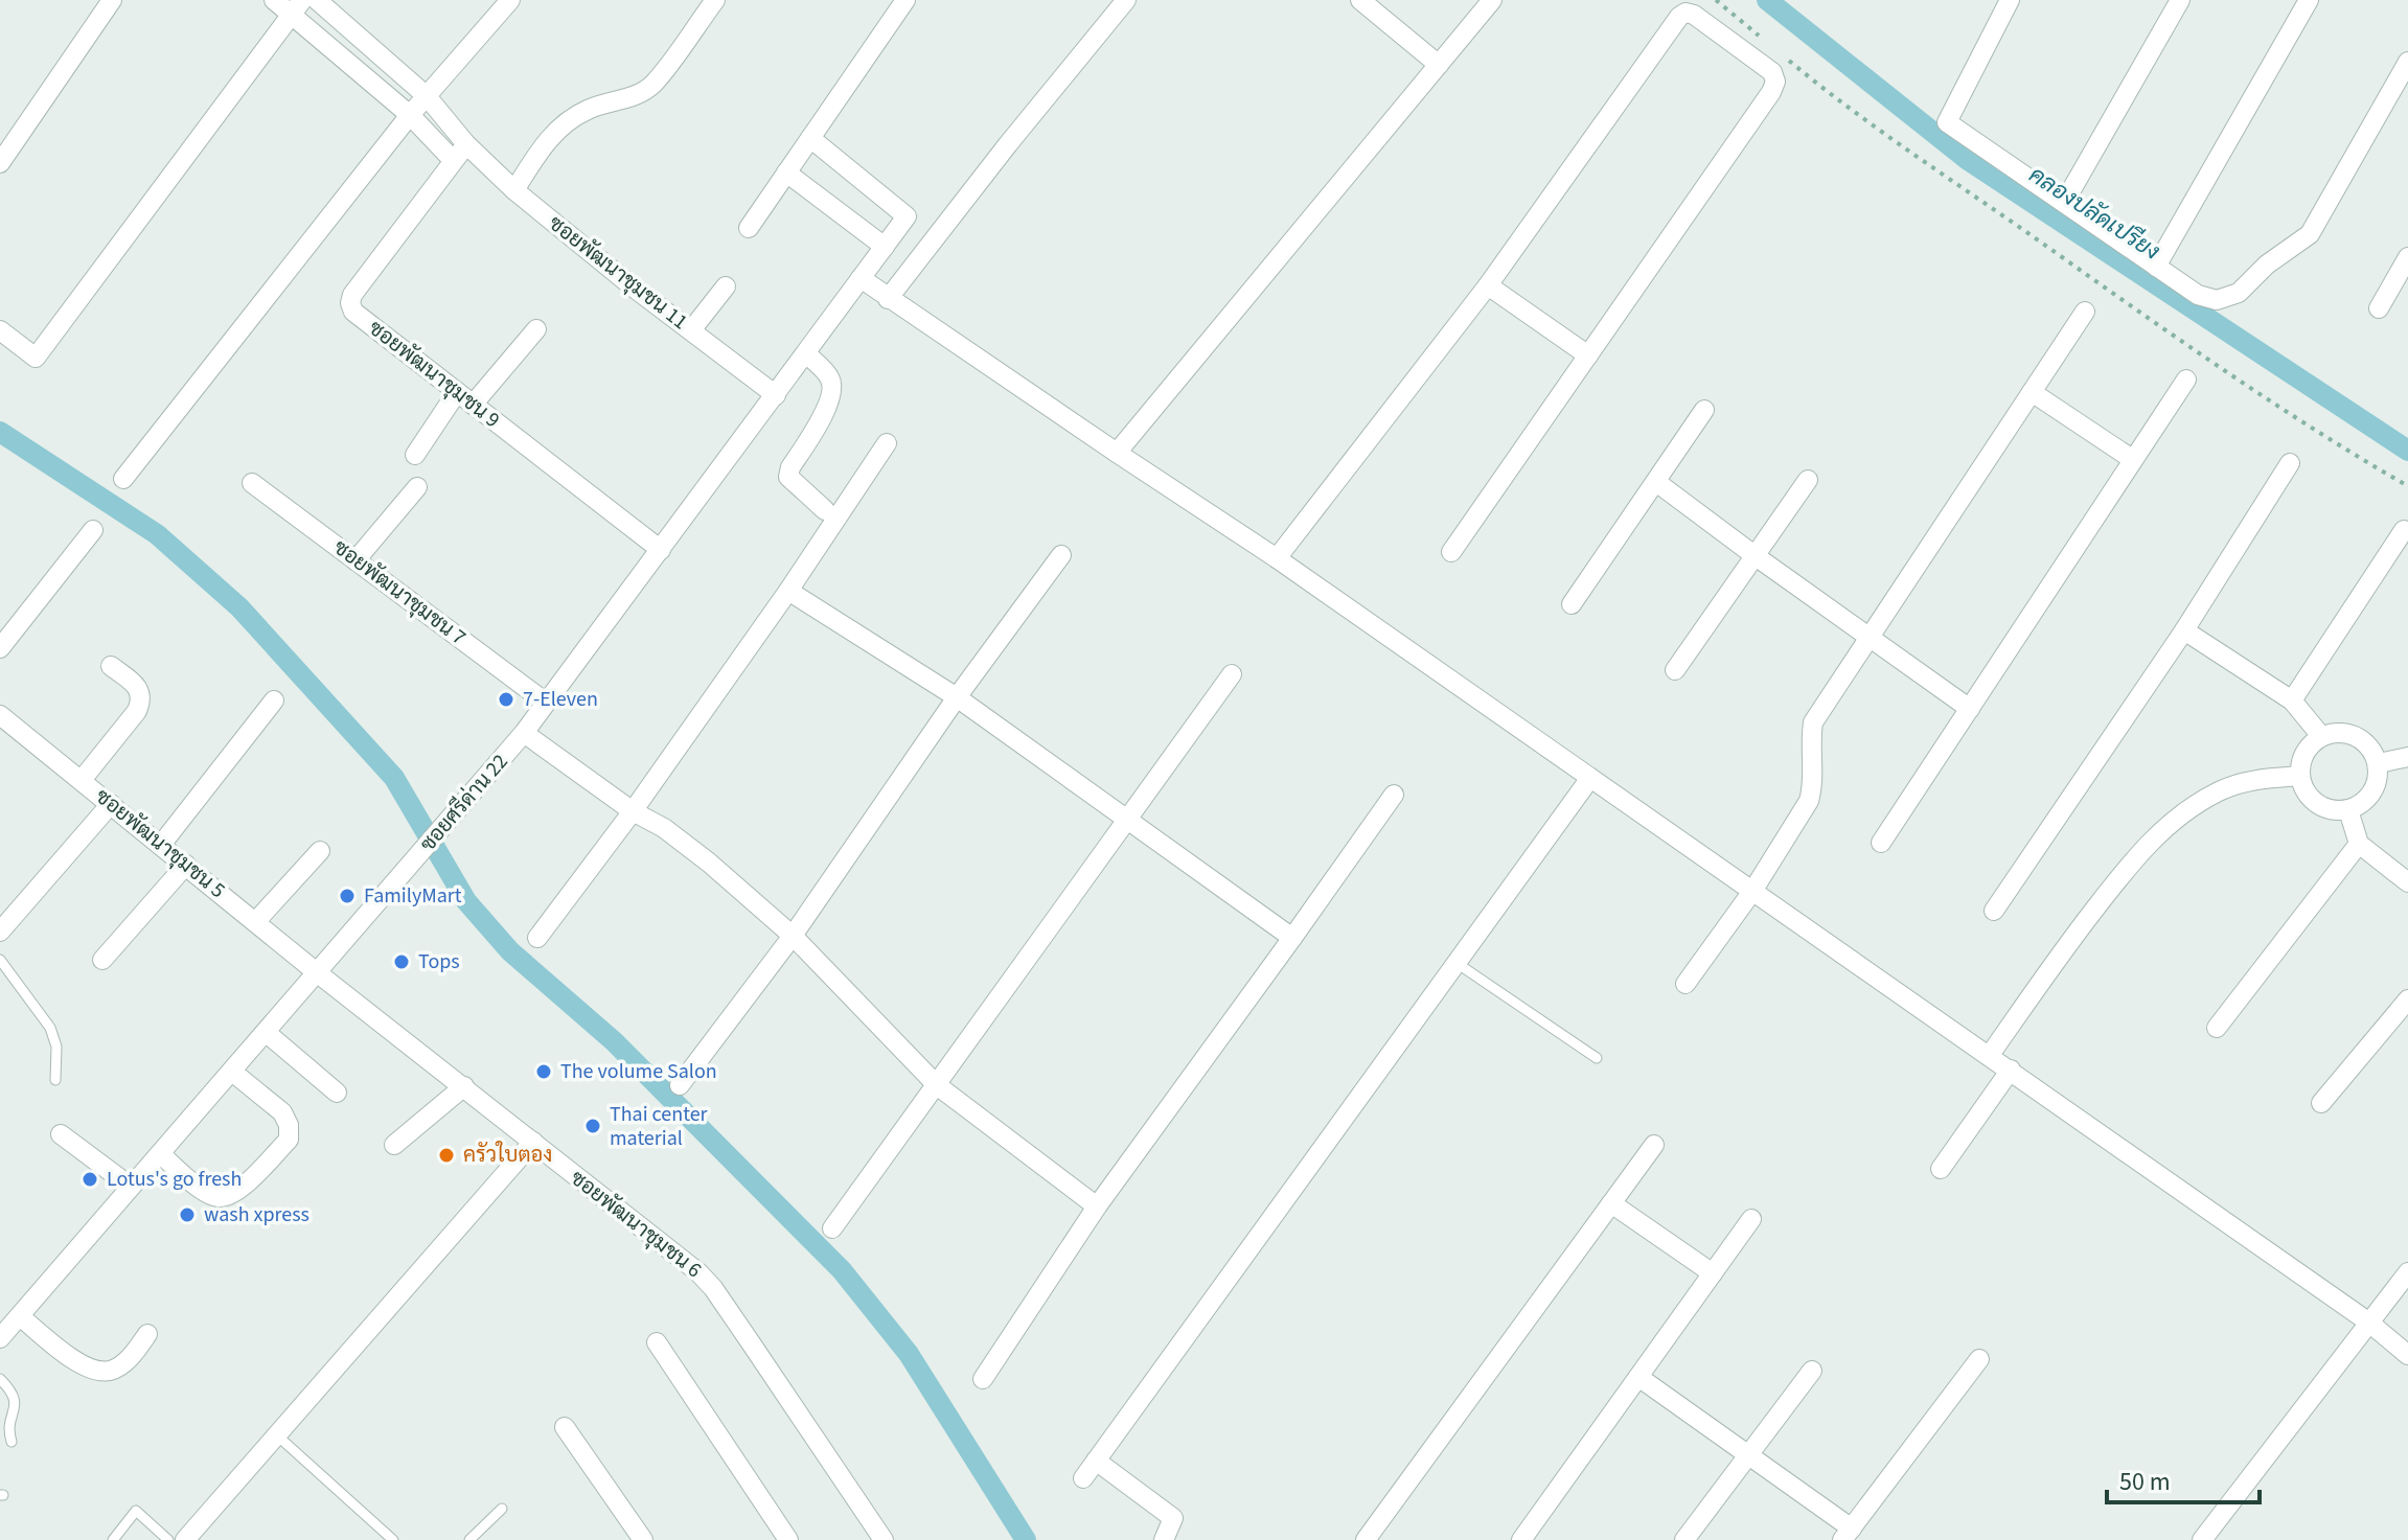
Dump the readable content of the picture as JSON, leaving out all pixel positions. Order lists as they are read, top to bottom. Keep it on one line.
{"streets":{"street":["ซอยพัฒนาชุมชน 11","ซอยพัฒนาชุมชน 9","ซอยพัฒนาชุมชน 7","ซอยศรีด่าน 22","ซอยพัฒนาชุมชน 5","ซอยพัฒนาชุมชน 6"]},"crossings":[["ซอยพัฒนาชุมชน 11","ซอยศรีด่าน 22"],["ซอยพัฒนาชุมชน 9","ซอยศรีด่าน 22"],["ซอยพัฒนาชุมชน 7","ซอยศรีด่าน 22"],["ซอยศรีด่าน 22","ซอยพัฒนาชุมชน 5"],["ซอยศรีด่าน 22","ซอยพัฒนาชุมชน 6"],["ซอยพัฒนาชุมชน 5","ซอยพัฒนาชุมชน 6"]],"water":["คลองปลัดเปรียง"],"places":["7-Eleven","FamilyMart","Tops","The volume Salon","Thai center material","ครัวใบตอง","Lotus's go fresh","wash xpress"],"scale_bar":"50 m"}
